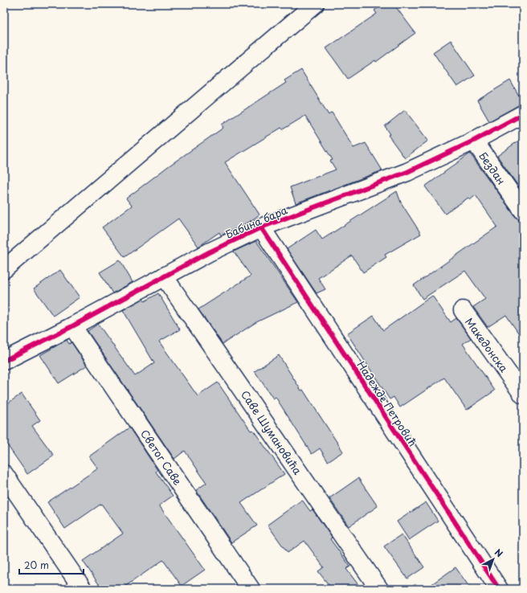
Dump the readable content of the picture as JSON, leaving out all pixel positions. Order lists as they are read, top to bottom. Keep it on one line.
{"streets":{"street":["Бездан","Бабина бара","Македонска","Надежде Петровић","Саве Шумановића","Светог Саве"]},"crossings":[["Бездан","Бабина бара"],["Бабина бара","Надежде Петровић"],["Бабина бара","Саве Шумановића"],["Бабина бара","Светог Саве"]],"scale_bar":"20 m","north":"top right"}
